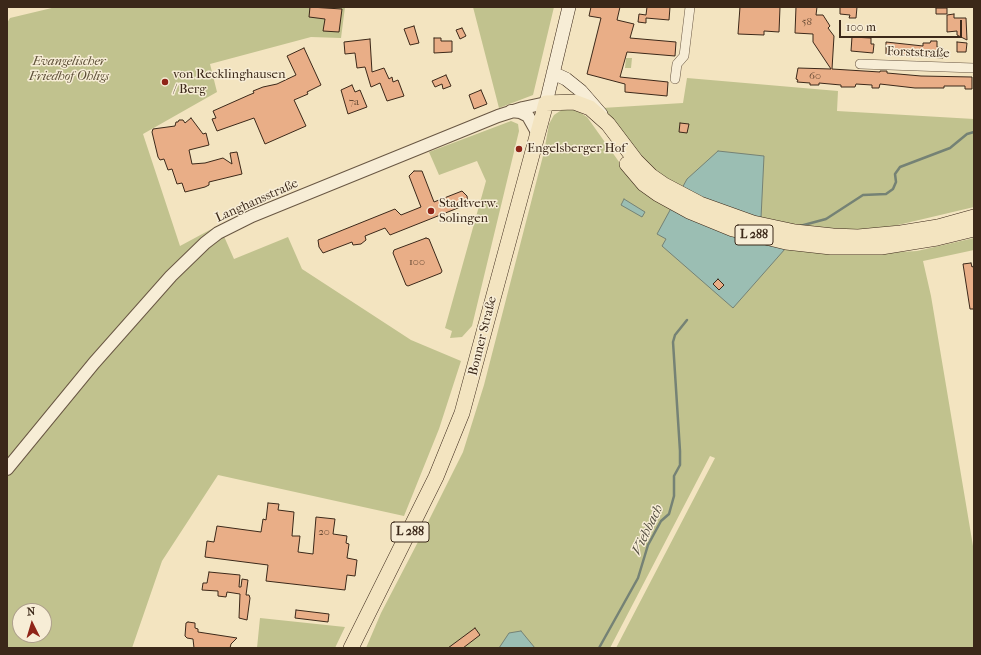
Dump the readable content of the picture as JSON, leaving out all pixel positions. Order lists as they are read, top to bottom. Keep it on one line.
{"streets":{"main road":["L 288","Bonner Straße"],"street":["Forststraße","Langhansstraße"]},"crossings":[["Langhansstraße","L 288"],["Langhansstraße","Bonner Straße"],["L 288","Bonner Straße"]],"water":["Viehbach"],"parks":["Evangelischer Friedhof Ohligs"],"places":["von Recklinghausen / Berg","Engelsberger Hof","Stadtverw. Solingen"],"house_numbers":["58","60","7a","100","20"],"scale_bar":"100 m","north":"top"}
